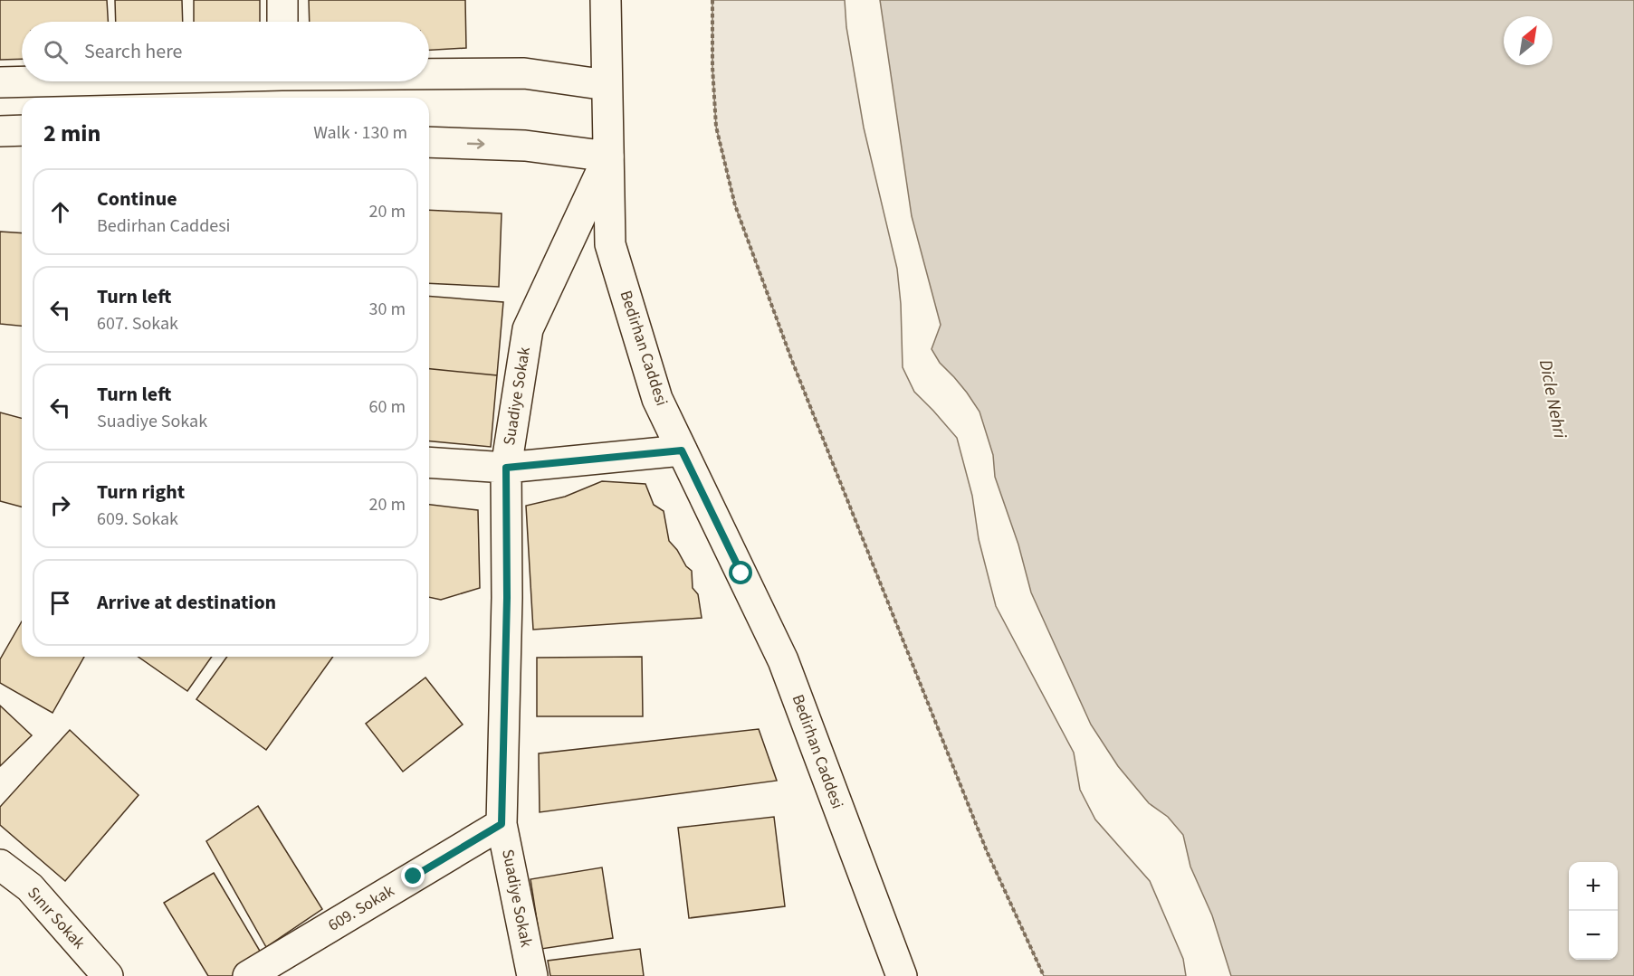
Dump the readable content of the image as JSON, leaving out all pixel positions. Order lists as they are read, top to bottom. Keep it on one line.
{"streets":{"street":["Bedirhan Caddesi","Suadiye Sokak","609. Sokak","Sınır Sokak"]},"crossings":[["Bedirhan Caddesi","Suadiye Sokak"],["Suadiye Sokak","609. Sokak"]],"water":["Dicle Nehri"],"north":"top right","page":{"search":"Search here","heading":["2 min","Walk · 130 m"],"list":[["Continue","Bedirhan Caddesi","20 m"],["Turn left","607. Sokak","30 m"],["Turn left","Suadiye Sokak","60 m"],["Turn right","609. Sokak","20 m"],"Arrive at destination"],"map_buttons":["+","−"]}}
